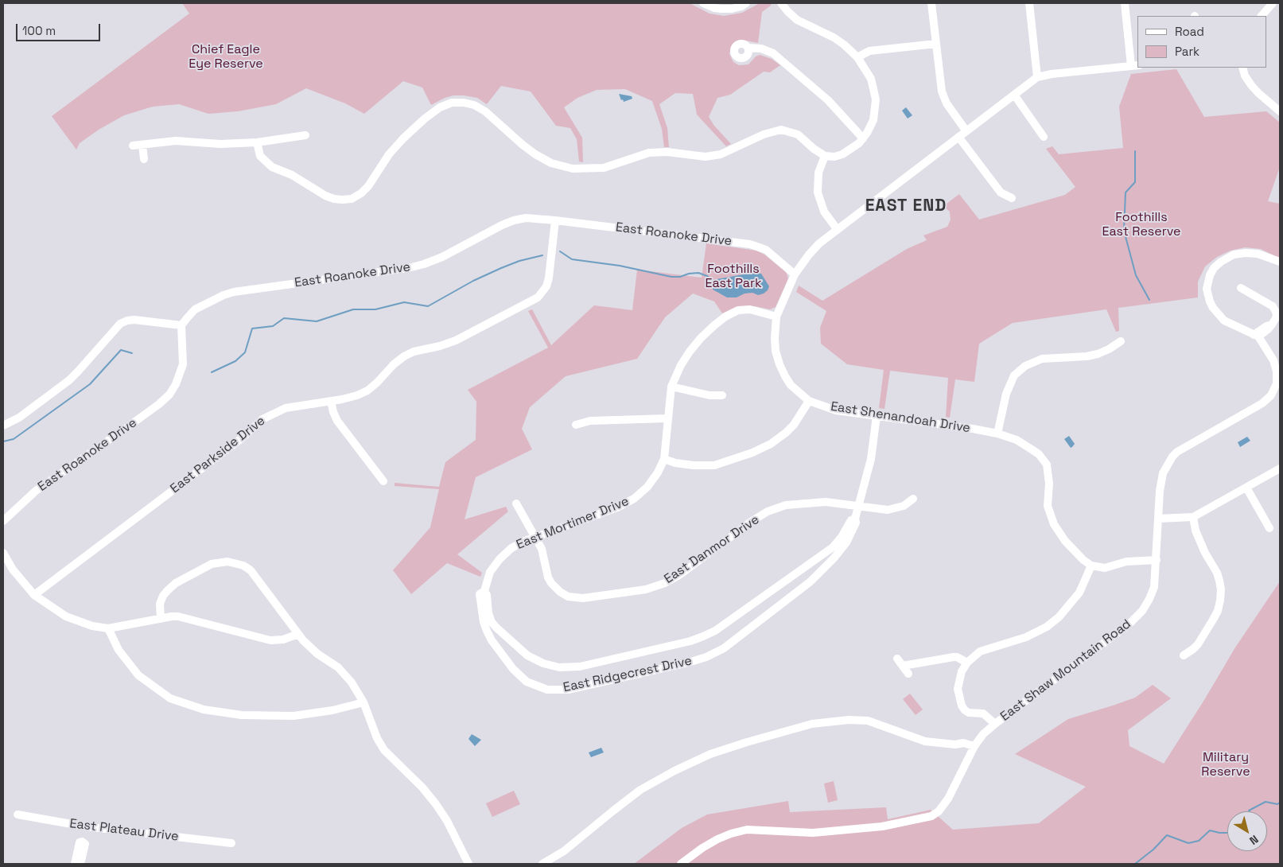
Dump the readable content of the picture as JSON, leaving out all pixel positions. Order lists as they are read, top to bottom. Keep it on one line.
{"streets":{"street":["East Roanoke Drive","East Shenandoah Drive","East Parkside Drive","East Mortimer Drive","East Danmor Drive","East Shaw Mountain Road","East Ridgecrest Drive","East Plateau Drive"]},"crossings":[["East Roanoke Drive","East Shenandoah Drive"],["East Roanoke Drive","East Parkside Drive"],["East Shenandoah Drive","East Mortimer Drive"],["East Shenandoah Drive","East Ridgecrest Drive"],["East Mortimer Drive","East Danmor Drive"],["East Mortimer Drive","East Ridgecrest Drive"],["East Danmor Drive","East Ridgecrest Drive"]],"districts":["EAST END"],"parks":["Chief Eagle Eye Reserve","Foothills East Reserve","Foothills East Park","Military Reserve"],"legend":["Road","Park"],"scale_bar":"100 m","north":"bottom right"}
